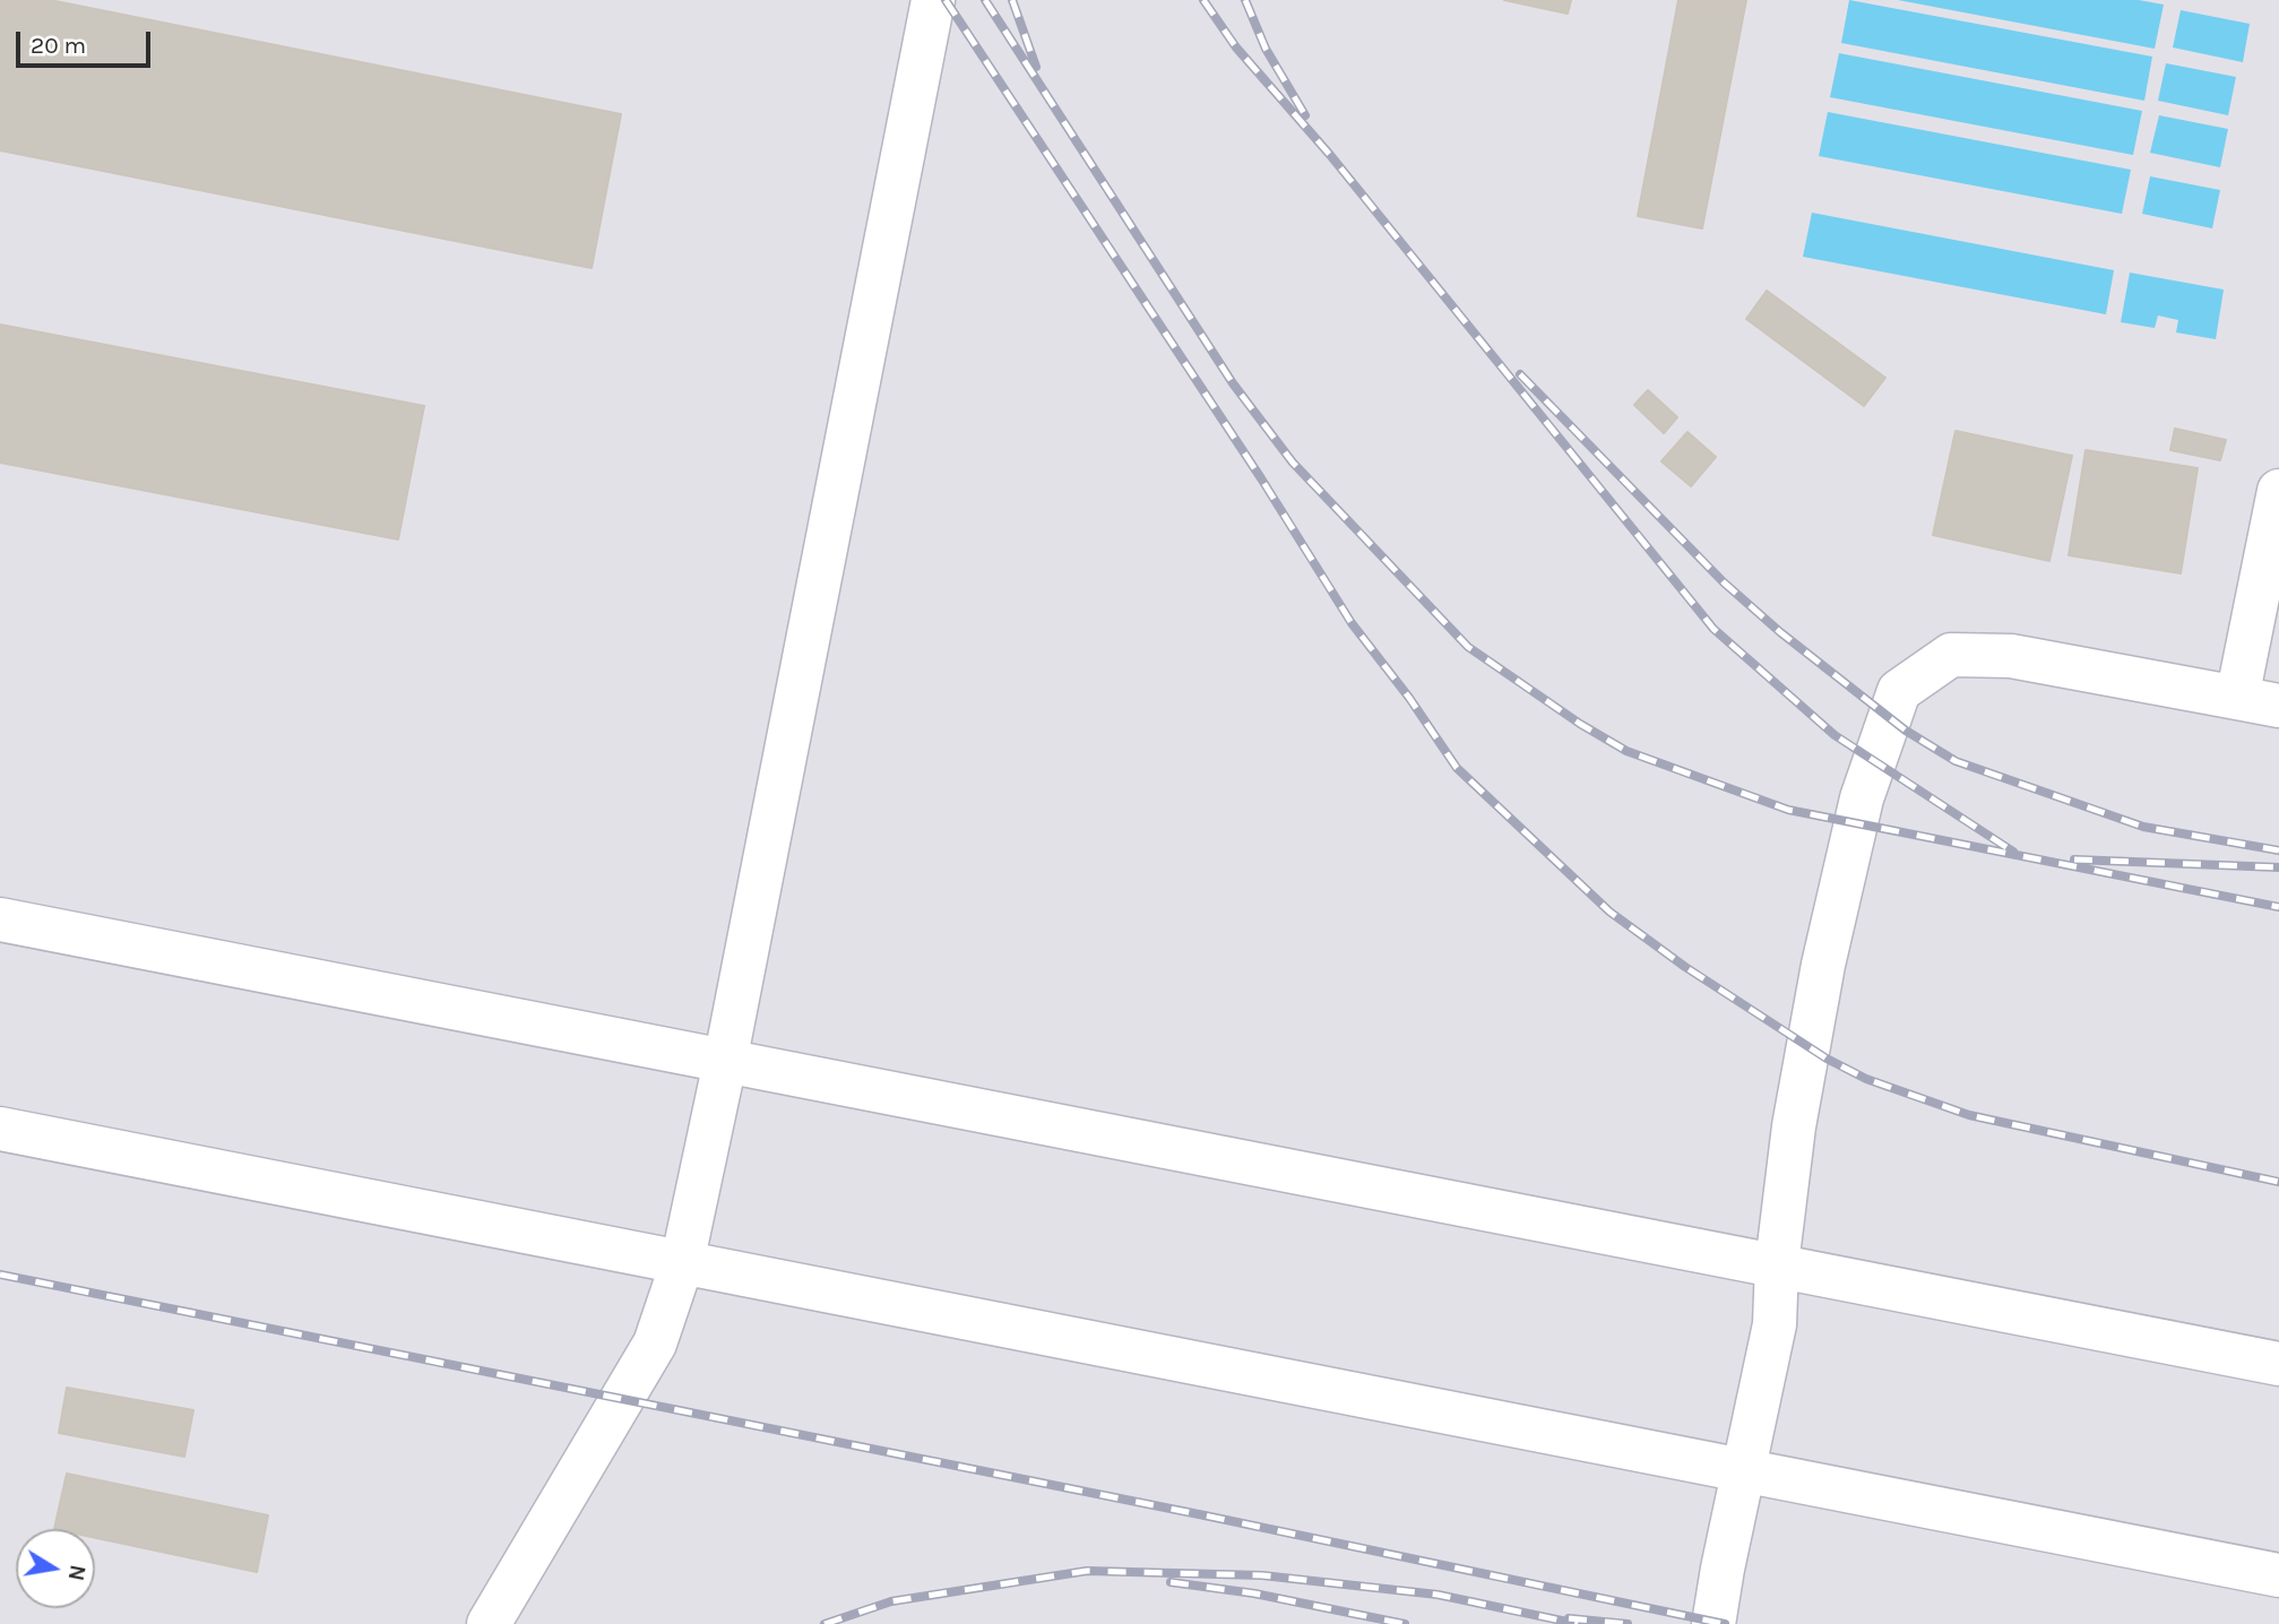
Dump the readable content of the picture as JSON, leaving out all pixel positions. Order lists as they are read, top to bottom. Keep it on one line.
{"scale_bar":"20 m","north":"right"}
